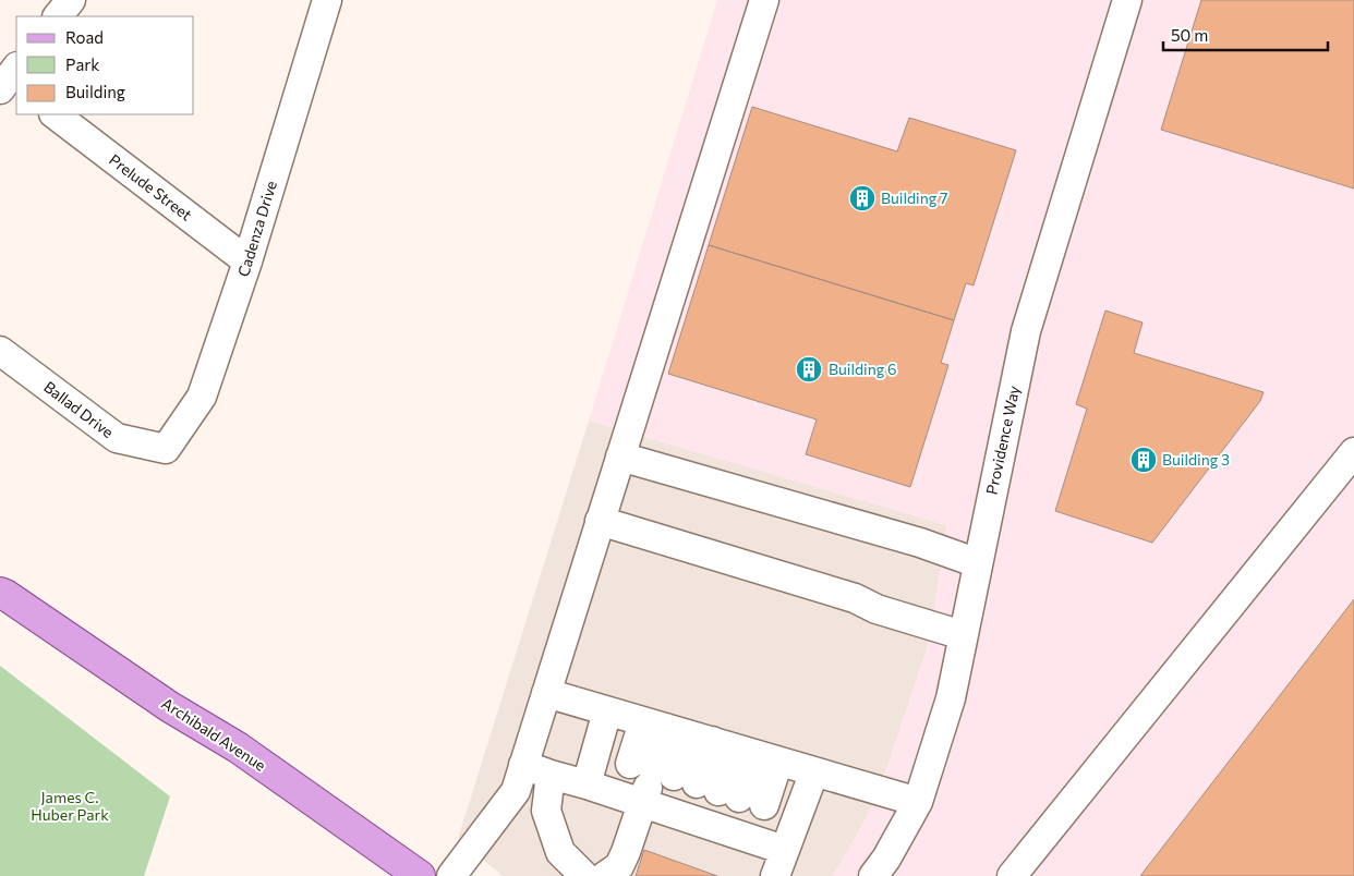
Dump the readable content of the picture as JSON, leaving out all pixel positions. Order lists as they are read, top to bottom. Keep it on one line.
{"streets":{"main road":["Archibald Avenue"],"street":["Prelude Street","Cadenza Drive","Ballad Drive","Providence Way"]},"crossings":[["Prelude Street","Cadenza Drive"],["Cadenza Drive","Ballad Drive"]],"parks":["James C. Huber Park"],"places":{"building":["Building 7","Building 6","Building 3"]},"legend":["Road","Park","Building"],"scale_bar":"50 m"}
